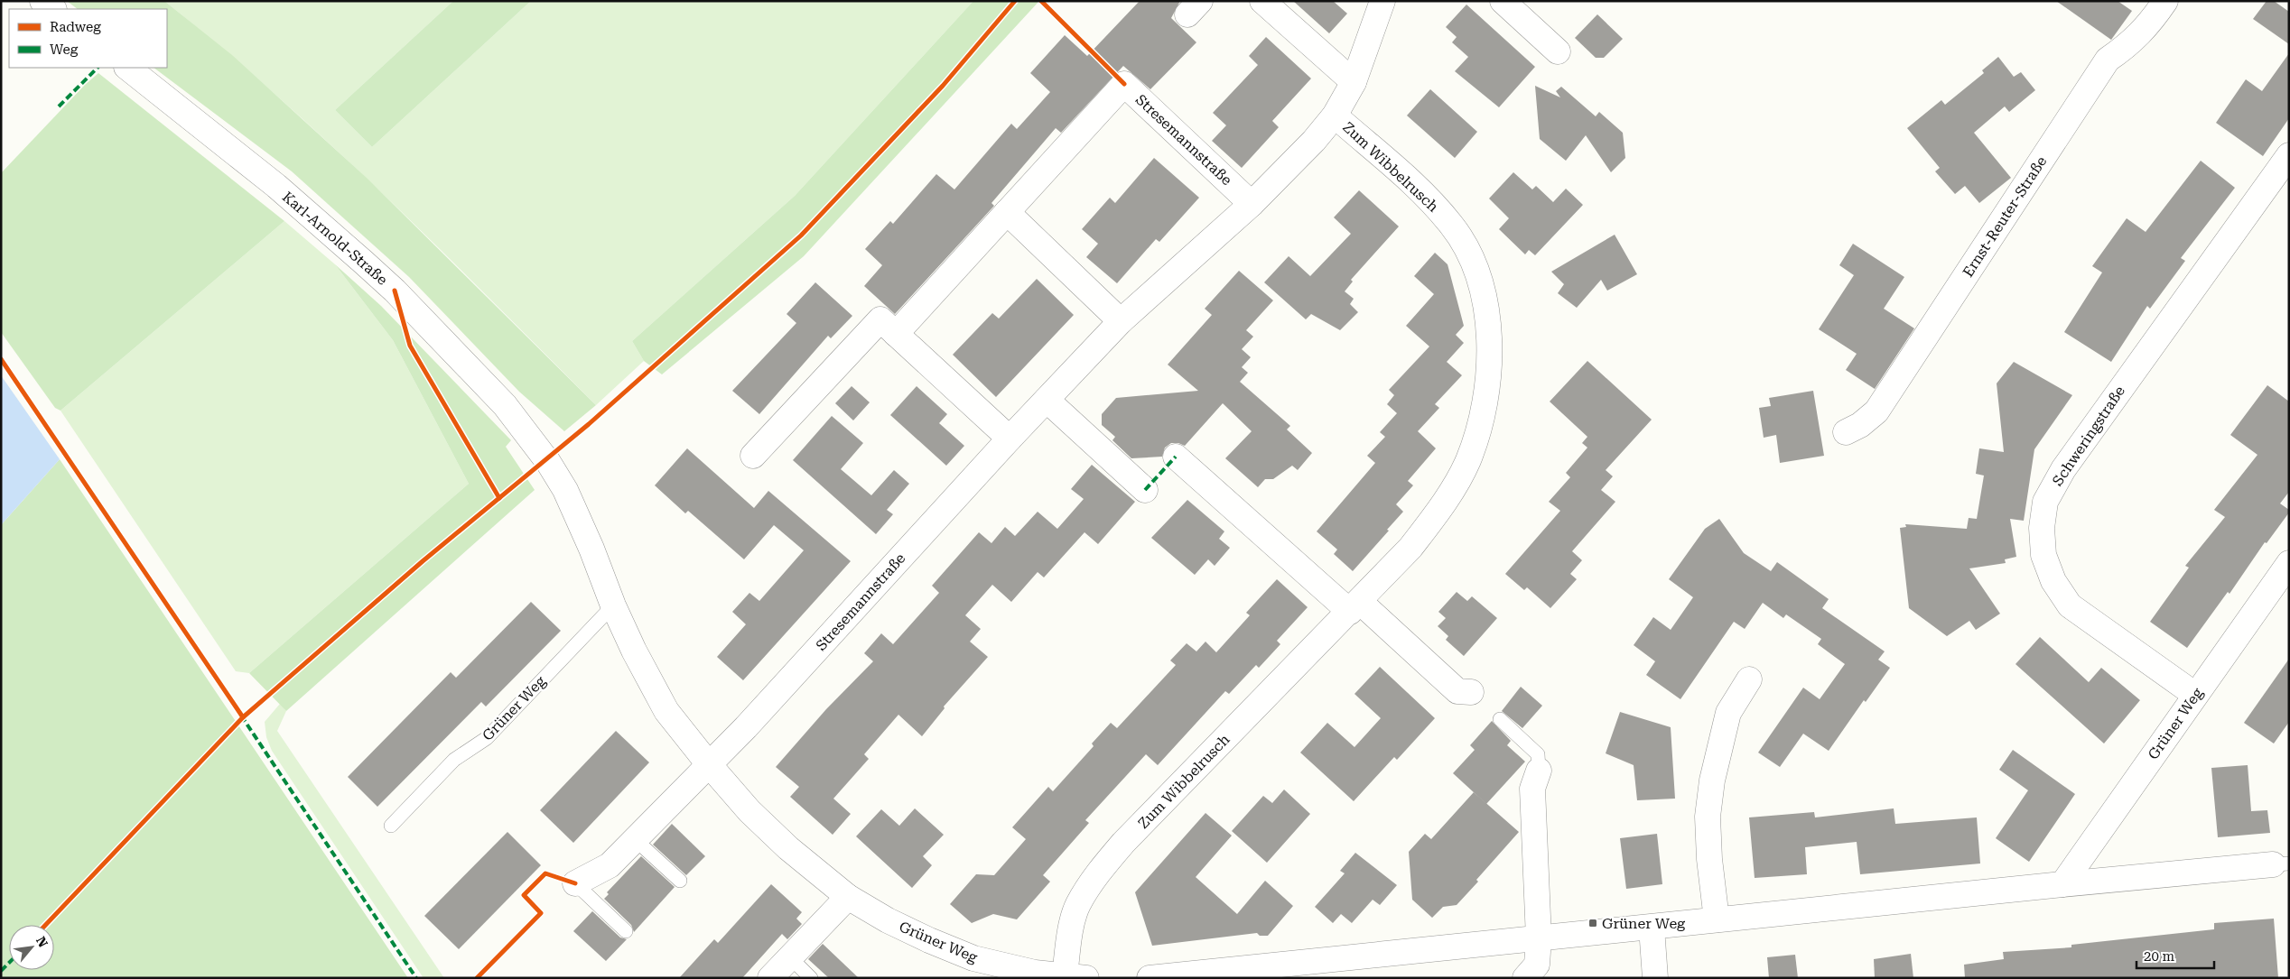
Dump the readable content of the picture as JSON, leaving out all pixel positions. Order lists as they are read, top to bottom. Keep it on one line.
{"streets":{"street":["Stresemannstraße","Zum Wibbelrusch","Ernst-Reuter-Straße","Karl-Arnold-Straße","Schweringstraße","Grüner Weg"]},"crossings":[["Stresemannstraße","Zum Wibbelrusch"],["Stresemannstraße","Grüner Weg"],["Zum Wibbelrusch","Grüner Weg"],["Karl-Arnold-Straße","Grüner Weg"],["Schweringstraße","Grüner Weg"]],"places":{"transit":["Grüner Weg"]},"legend":["Radweg","Weg"],"scale_bar":"20 m","north":"top right"}
